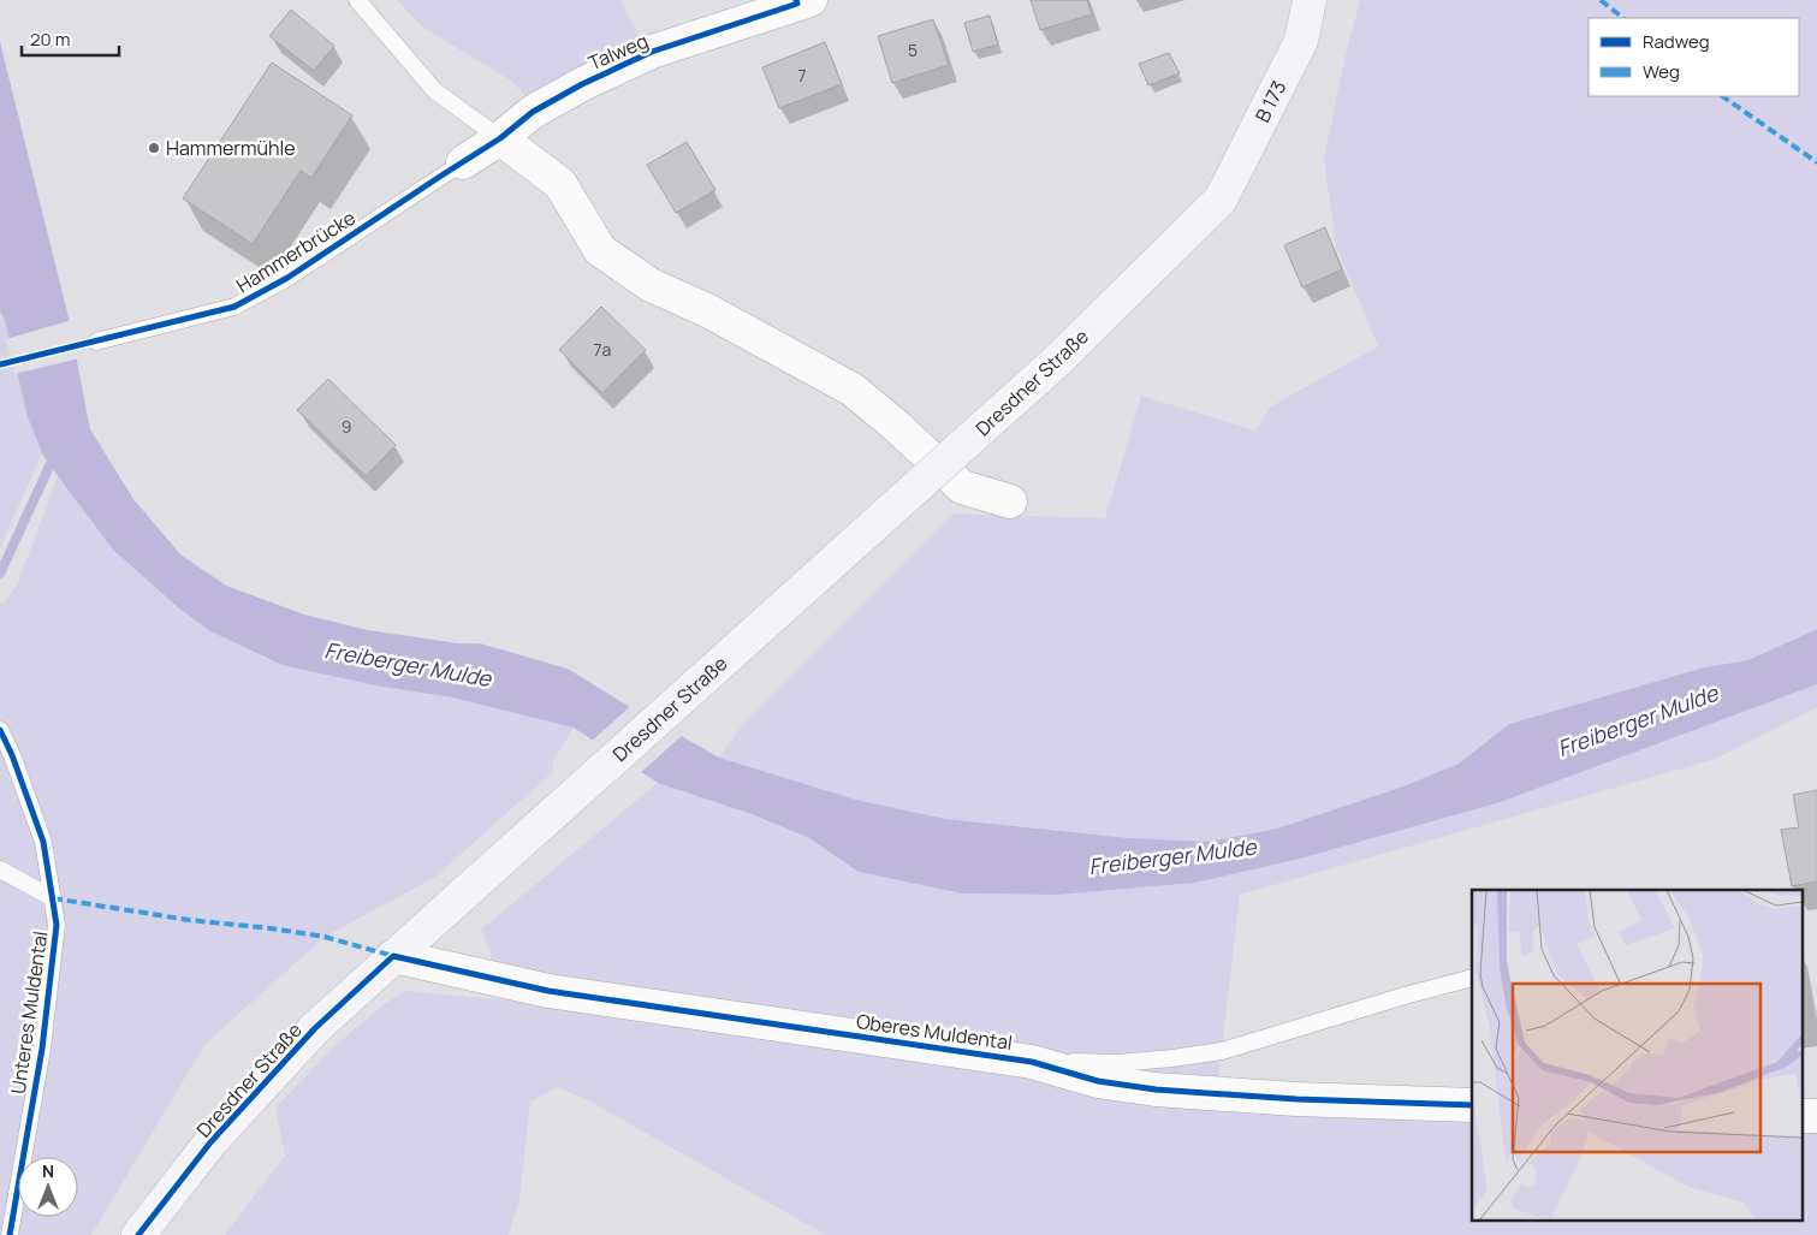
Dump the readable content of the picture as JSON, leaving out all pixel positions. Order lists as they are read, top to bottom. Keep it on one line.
{"streets":{"main road":["B 173","Dresdner Straße"],"street":["Talweg","Oberes Muldental"],"lane":["Hammerbrücke","Unteres Muldental"]},"crossings":[["Talweg","Hammerbrücke"],["B 173","Dresdner Straße"],["Dresdner Straße","Oberes Muldental"]],"water":["Freiberger Mulde"],"places":["Hammermühle"],"house_numbers":["5","7","7a","9"],"legend":["Radweg","Weg"],"scale_bar":"20 m","north":"top"}
